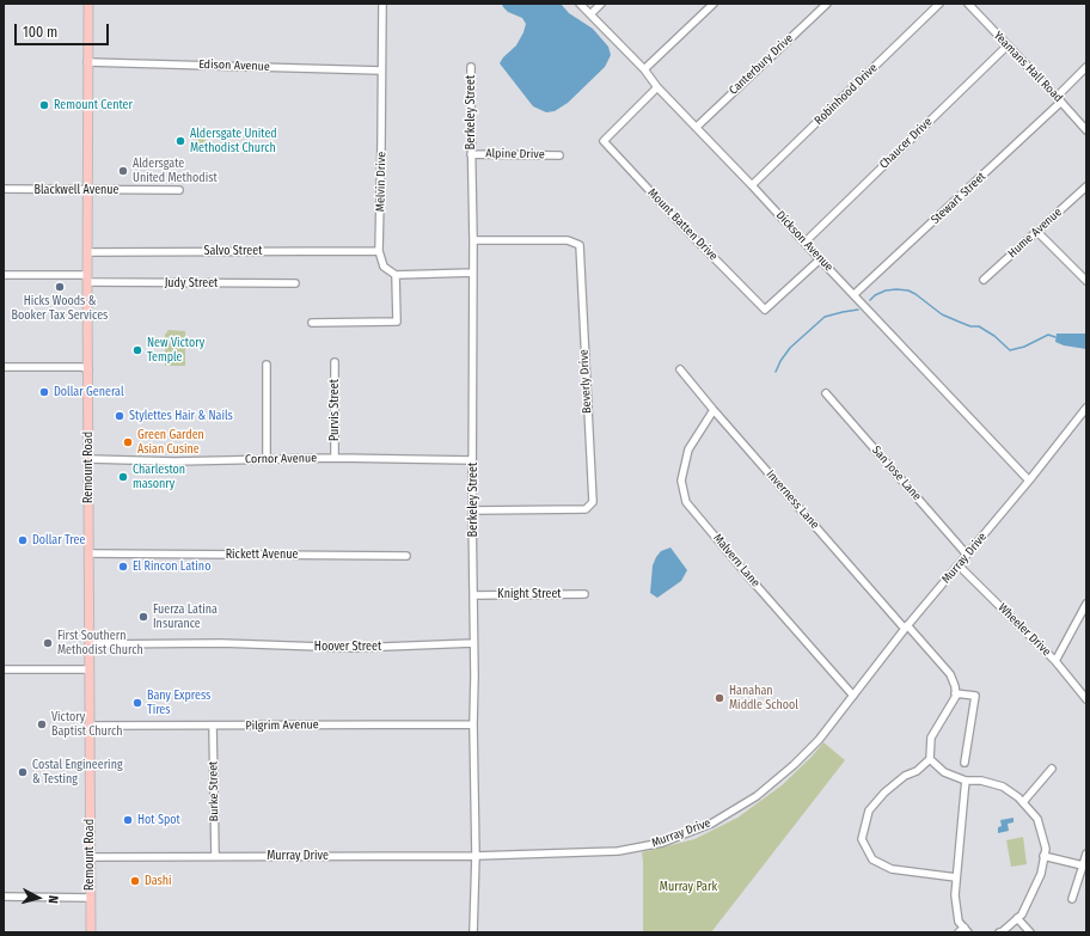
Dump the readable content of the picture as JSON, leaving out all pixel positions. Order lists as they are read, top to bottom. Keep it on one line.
{"streets":{"main road":["Remount Road"],"street":["Canterbury Drive","Edison Avenue","Yeamans Hall Road","Robinhood Drive","Berkeley Street","Chaucer Drive","Alpine Drive","Melvin Drive","Blackwell Avenue","Stewart Street","Mount Batten Drive","Hume Avenue","Dickson Avenue","Salvo Street","Judy Street","Beverly Drive","Purvis Street","Cornor Avenue","San Jose Lane","Inverness Lane","Rickett Avenue","Murray Drive","Malvern Lane","Knight Street","Wheeler Drive","Hoover Street","Pilgrim Avenue","Burke Street"]},"crossings":[["Canterbury Drive","Dickson Avenue"],["Edison Avenue","Melvin Drive"],["Edison Avenue","Remount Road"],["Yeamans Hall Road","Chaucer Drive"],["Yeamans Hall Road","Stewart Street"],["Robinhood Drive","Dickson Avenue"],["Berkeley Street","Alpine Drive"],["Berkeley Street","Beverly Drive"],["Berkeley Street","Cornor Avenue"],["Berkeley Street","Murray Drive"],["Berkeley Street","Knight Street"],["Berkeley Street","Hoover Street"],["Berkeley Street","Pilgrim Avenue"],["Chaucer Drive","Dickson Avenue"],["Melvin Drive","Salvo Street"],["Blackwell Avenue","Remount Road"],["Stewart Street","Dickson Avenue"],["Mount Batten Drive","Dickson Avenue"],["Dickson Avenue","Murray Drive"],["Salvo Street","Remount Road"],["Judy Street","Remount Road"],["Purvis Street","Cornor Avenue"],["Cornor Avenue","Remount Road"],["Remount Road","Rickett Avenue"],["Remount Road","Murray Drive"],["Remount Road","Hoover Street"],["Remount Road","Pilgrim Avenue"],["San Jose Lane","Murray Drive"],["Inverness Lane","Murray Drive"],["Inverness Lane","Malvern Lane"],["Murray Drive","Malvern Lane"],["Murray Drive","Wheeler Drive"],["Murray Drive","Burke Street"],["Pilgrim Avenue","Burke Street"]],"parks":["Murray Park"],"places":["Remount Center","Aldersgate United Methodist Church","Aldersgate United Methodist","Hicks Woods & Booker Tax Services","New Victory Temple","Dollar General","Stylettes Hair & Nails","Green Garden Asian Cusine","Charleston masonry","Dollar Tree","El Rincon Latino","Fuerza Latina Insurance","First Southern Methodist Church","Hanahan Middle School","Bany Express Tires","Victory Baptist Church","Costal Engineering & Testing","Hot Spot","Dashi"],"scale_bar":"100 m","north":"right"}
